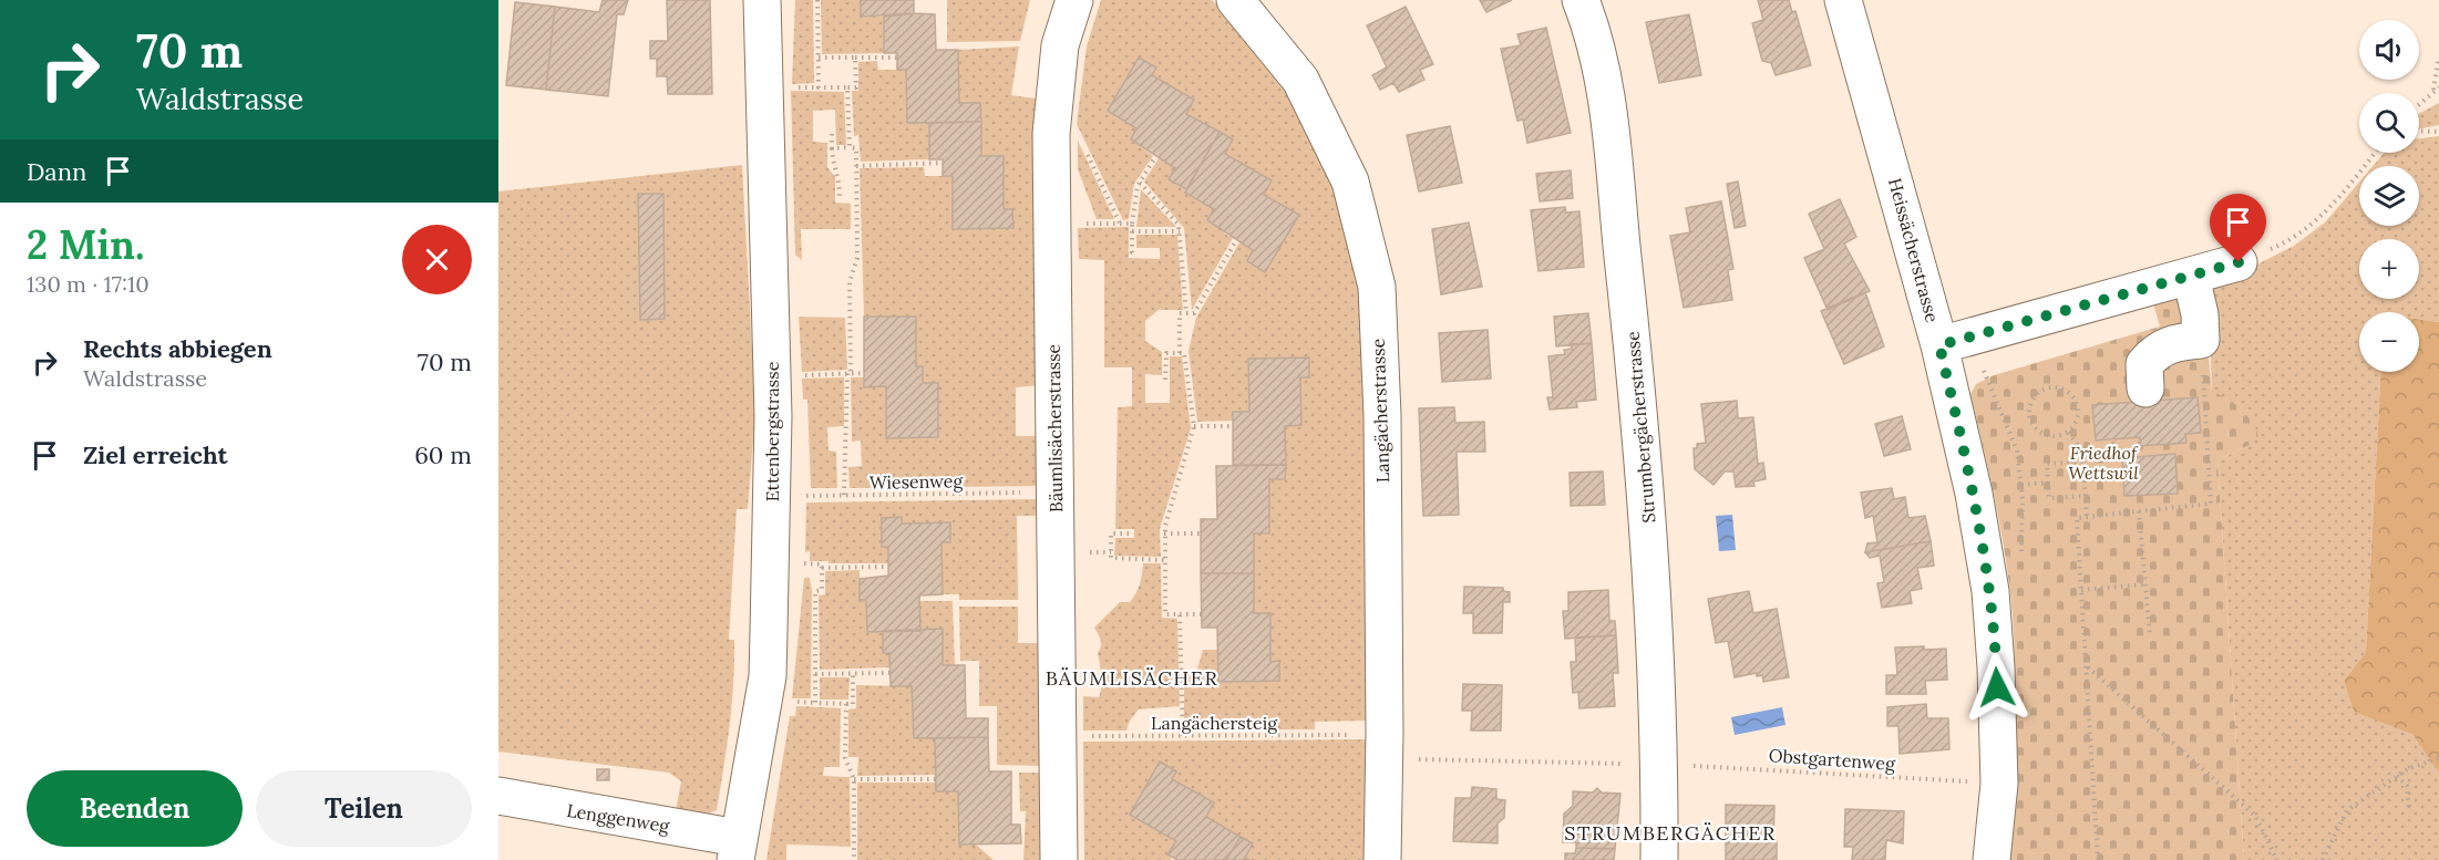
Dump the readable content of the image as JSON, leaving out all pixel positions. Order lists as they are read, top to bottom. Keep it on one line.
{"streets":{"street":["Heissächerstrasse","Langächerstrasse","Strumbergächerstrasse","Bäumlisächerstrasse","Ettenbergstrasse","Lenggenweg"],"path":["Wiesenweg","Langächersteig","Obstgartenweg"]},"crossings":[["Ettenbergstrasse","Lenggenweg"]],"districts":["BÄUMLISÄCHER","STRUMBERGÄCHER"],"parks":["Friedhof Wettswil"],"page":{"turn":["70 m","Waldstrasse"],"map_buttons":["+","−"],"then":"Dann","heading":["2 Min.","130 m · 17:10"],"list":[{"name":"Rechts abbiegen","note":"Waldstrasse","value":"70 m"},{"name":"Ziel erreicht","value":"60 m"}],"buttons":["Beenden","Teilen"]}}
